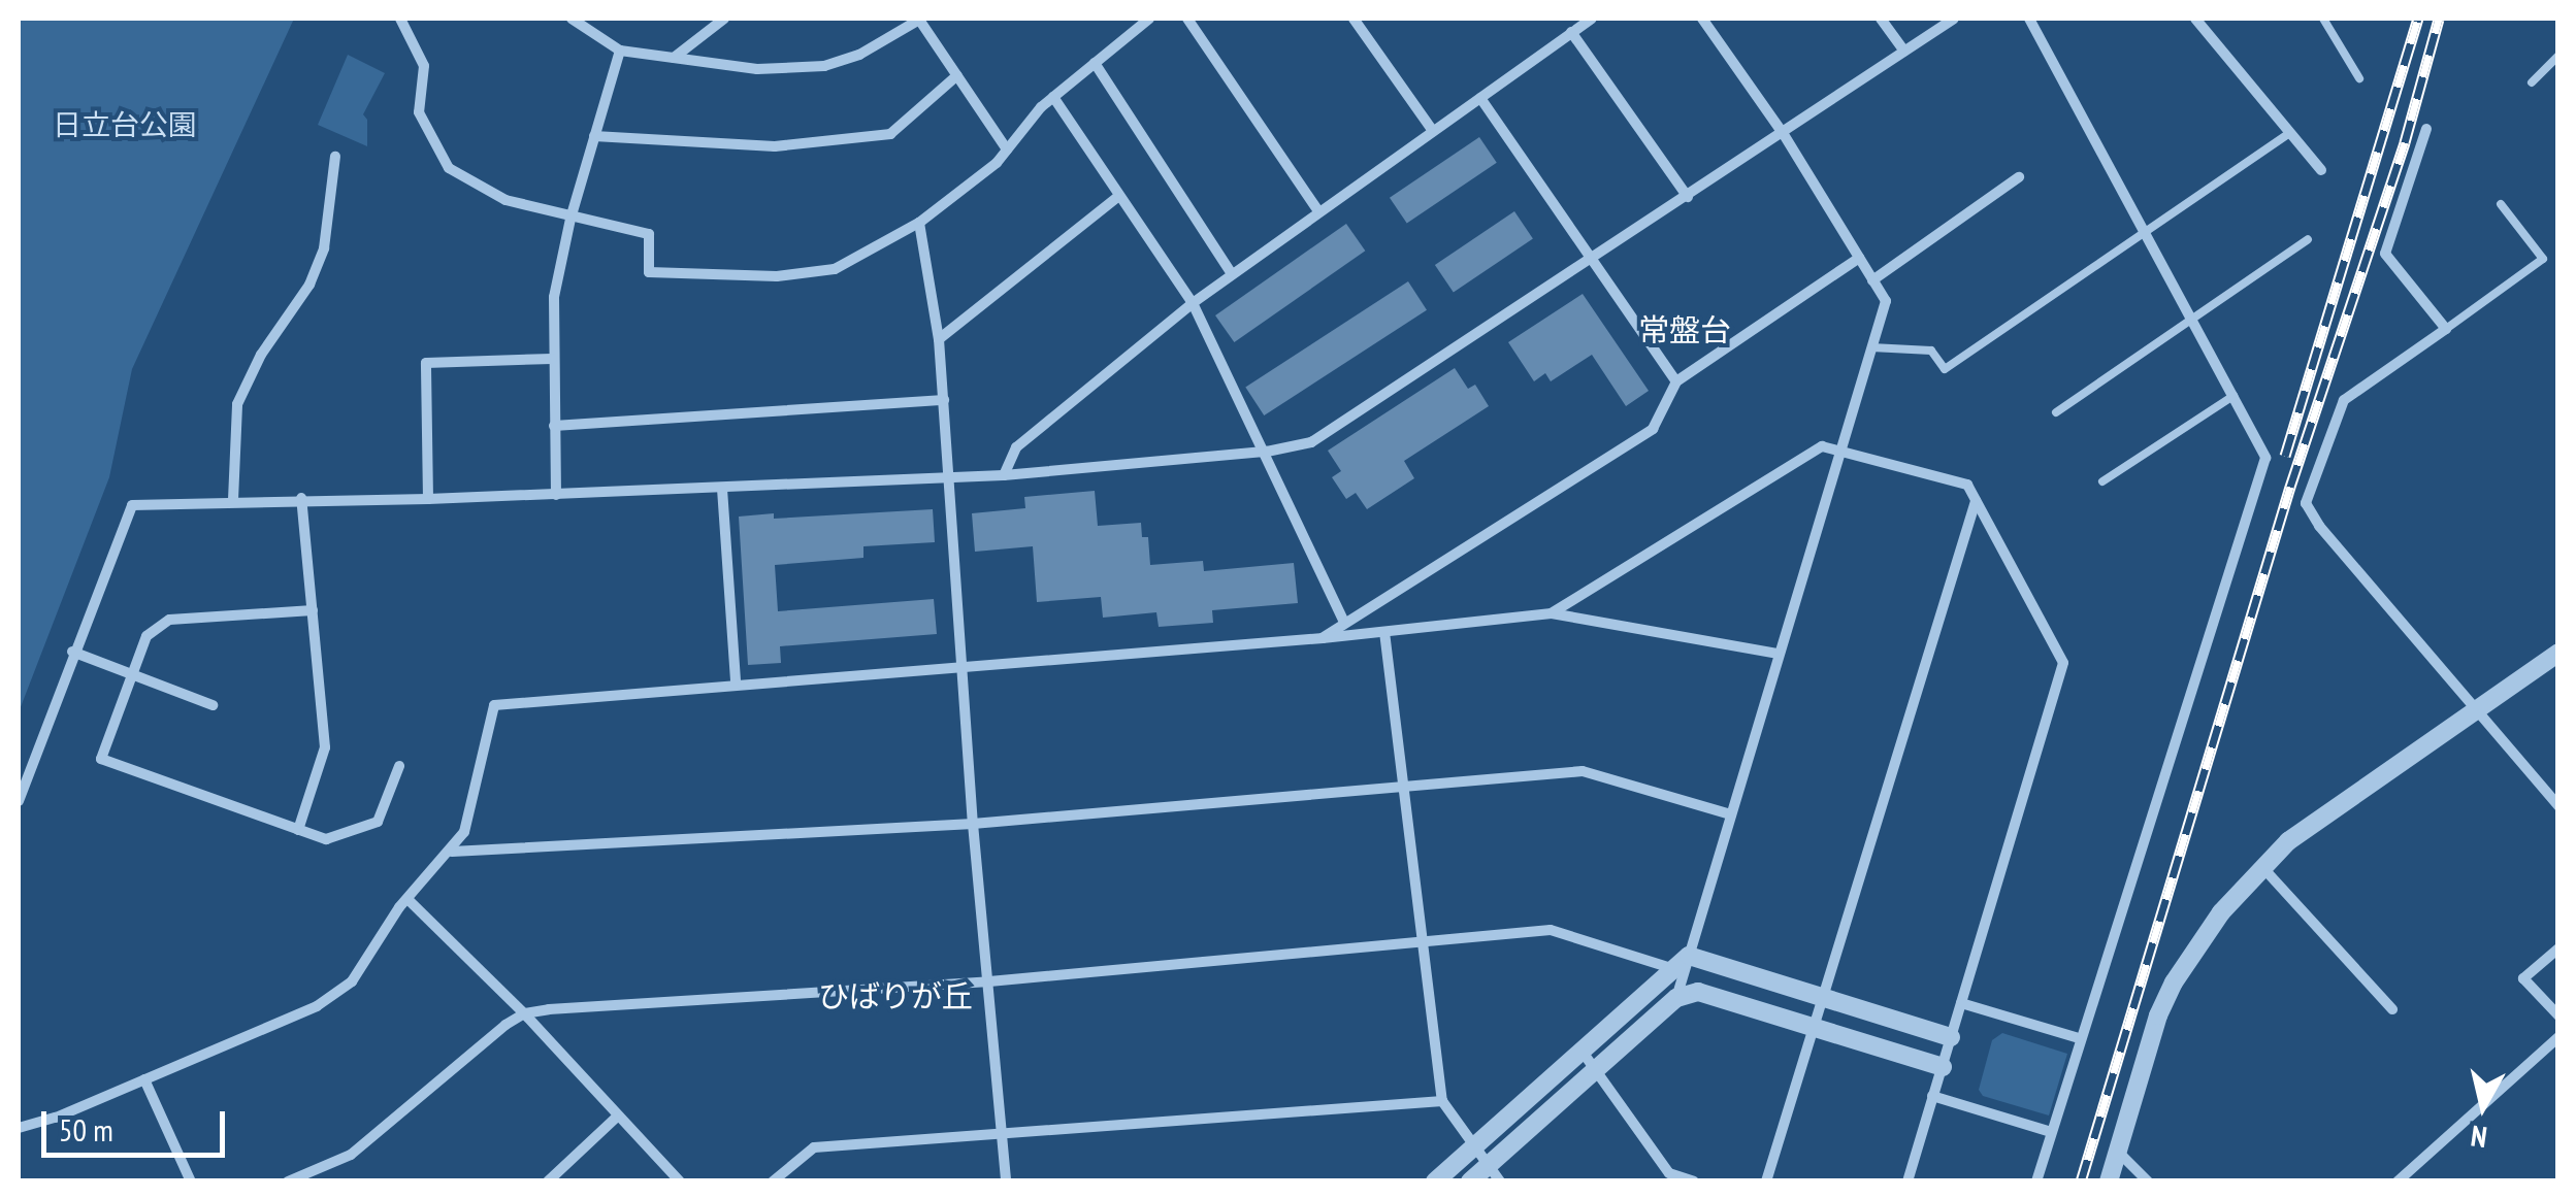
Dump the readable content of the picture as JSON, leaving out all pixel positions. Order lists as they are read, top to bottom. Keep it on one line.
{"districts":["常盤台","ひばりが丘"],"parks":["日立台公園"],"scale_bar":"50 m","north":"bottom"}
